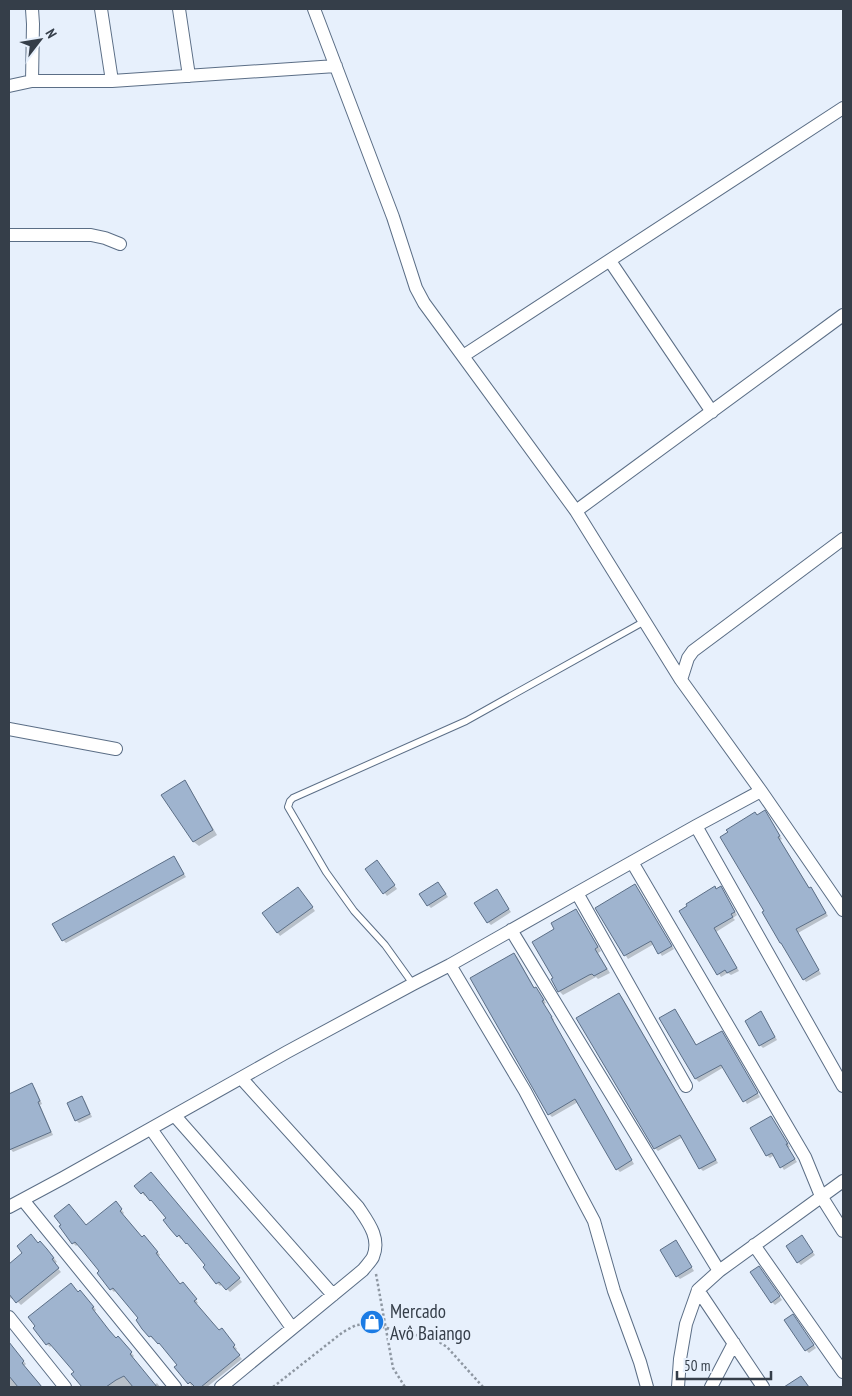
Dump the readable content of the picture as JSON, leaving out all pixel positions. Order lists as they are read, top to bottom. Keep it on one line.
{"places":{"shop":["Mercado Avô Baiango"]},"scale_bar":"50 m","north":"top right"}
